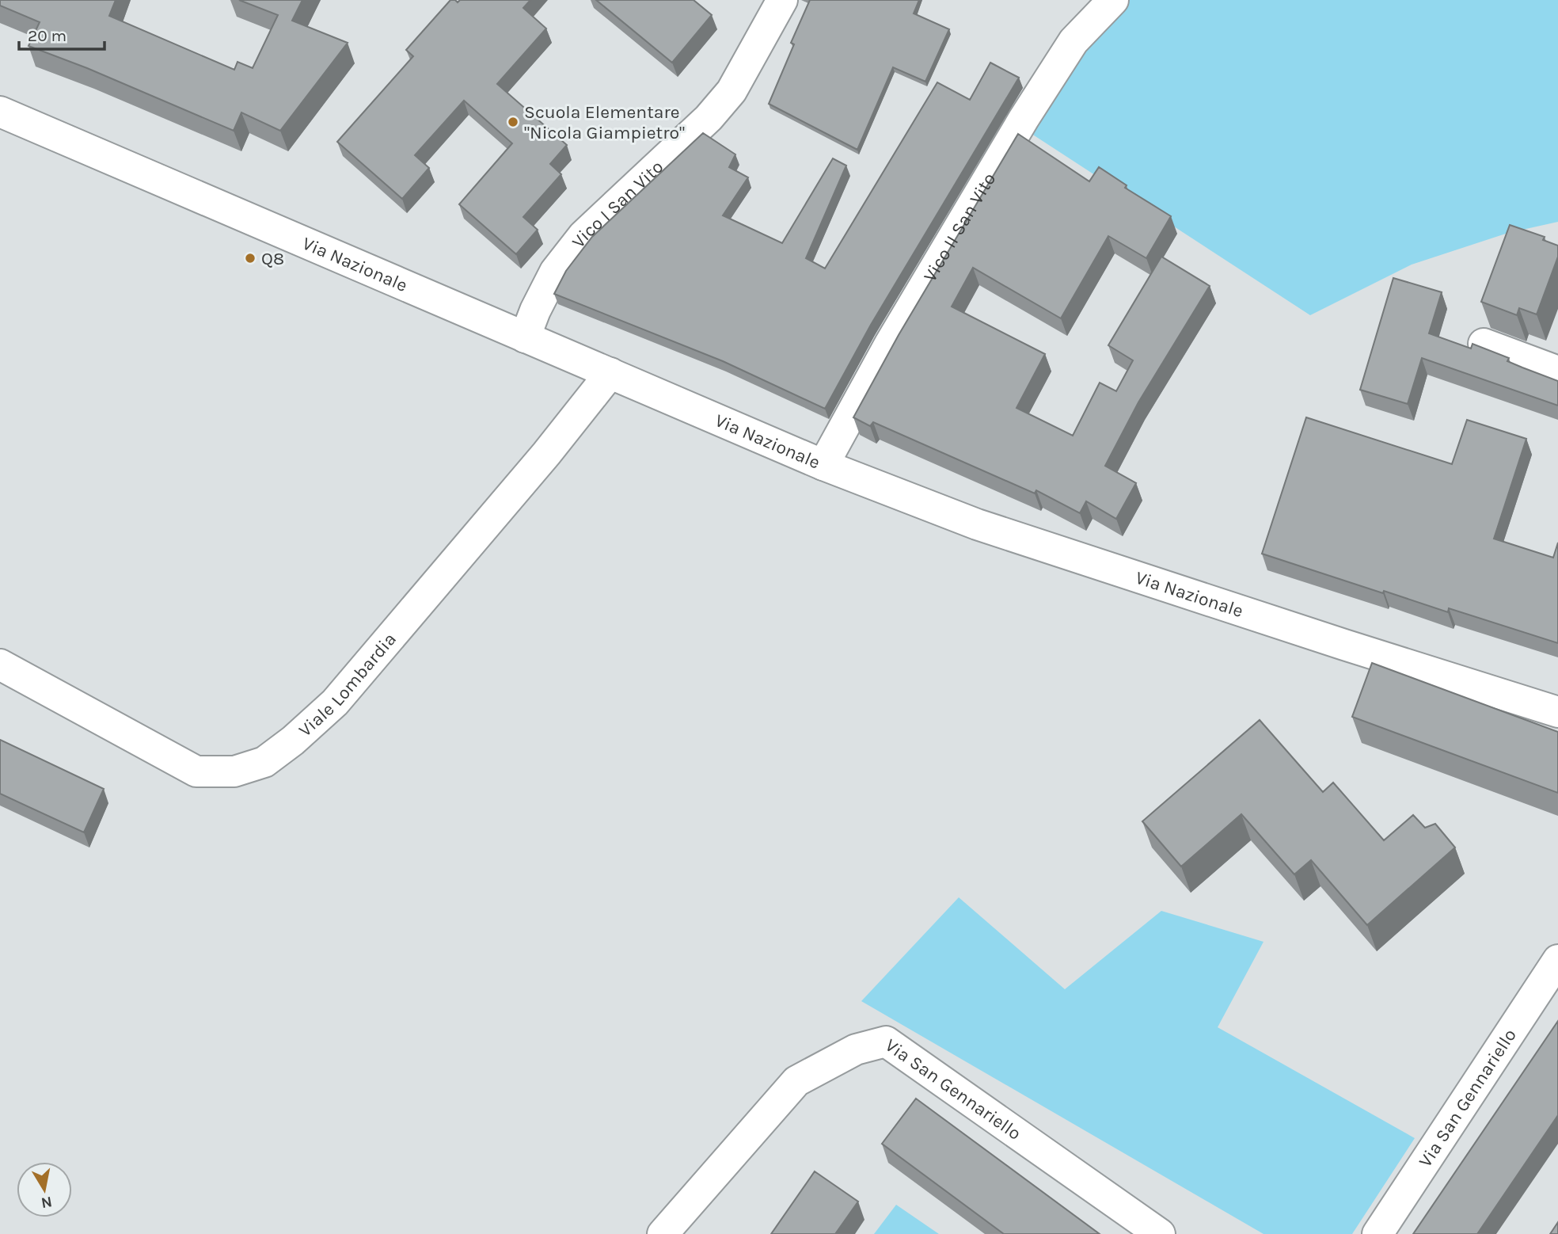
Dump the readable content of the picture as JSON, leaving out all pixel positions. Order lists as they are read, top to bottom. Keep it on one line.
{"streets":{"street":["Vico I San Vito","Vico II San Vito","Via Nazionale","Viale Lombardia","Via San Gennariello"]},"crossings":[["Vico I San Vito","Via Nazionale"],["Vico II San Vito","Via Nazionale"],["Via Nazionale","Viale Lombardia"]],"places":["Scuola Elementare \"Nicola Giampietro\"","Q8"],"scale_bar":"20 m","north":"bottom"}
